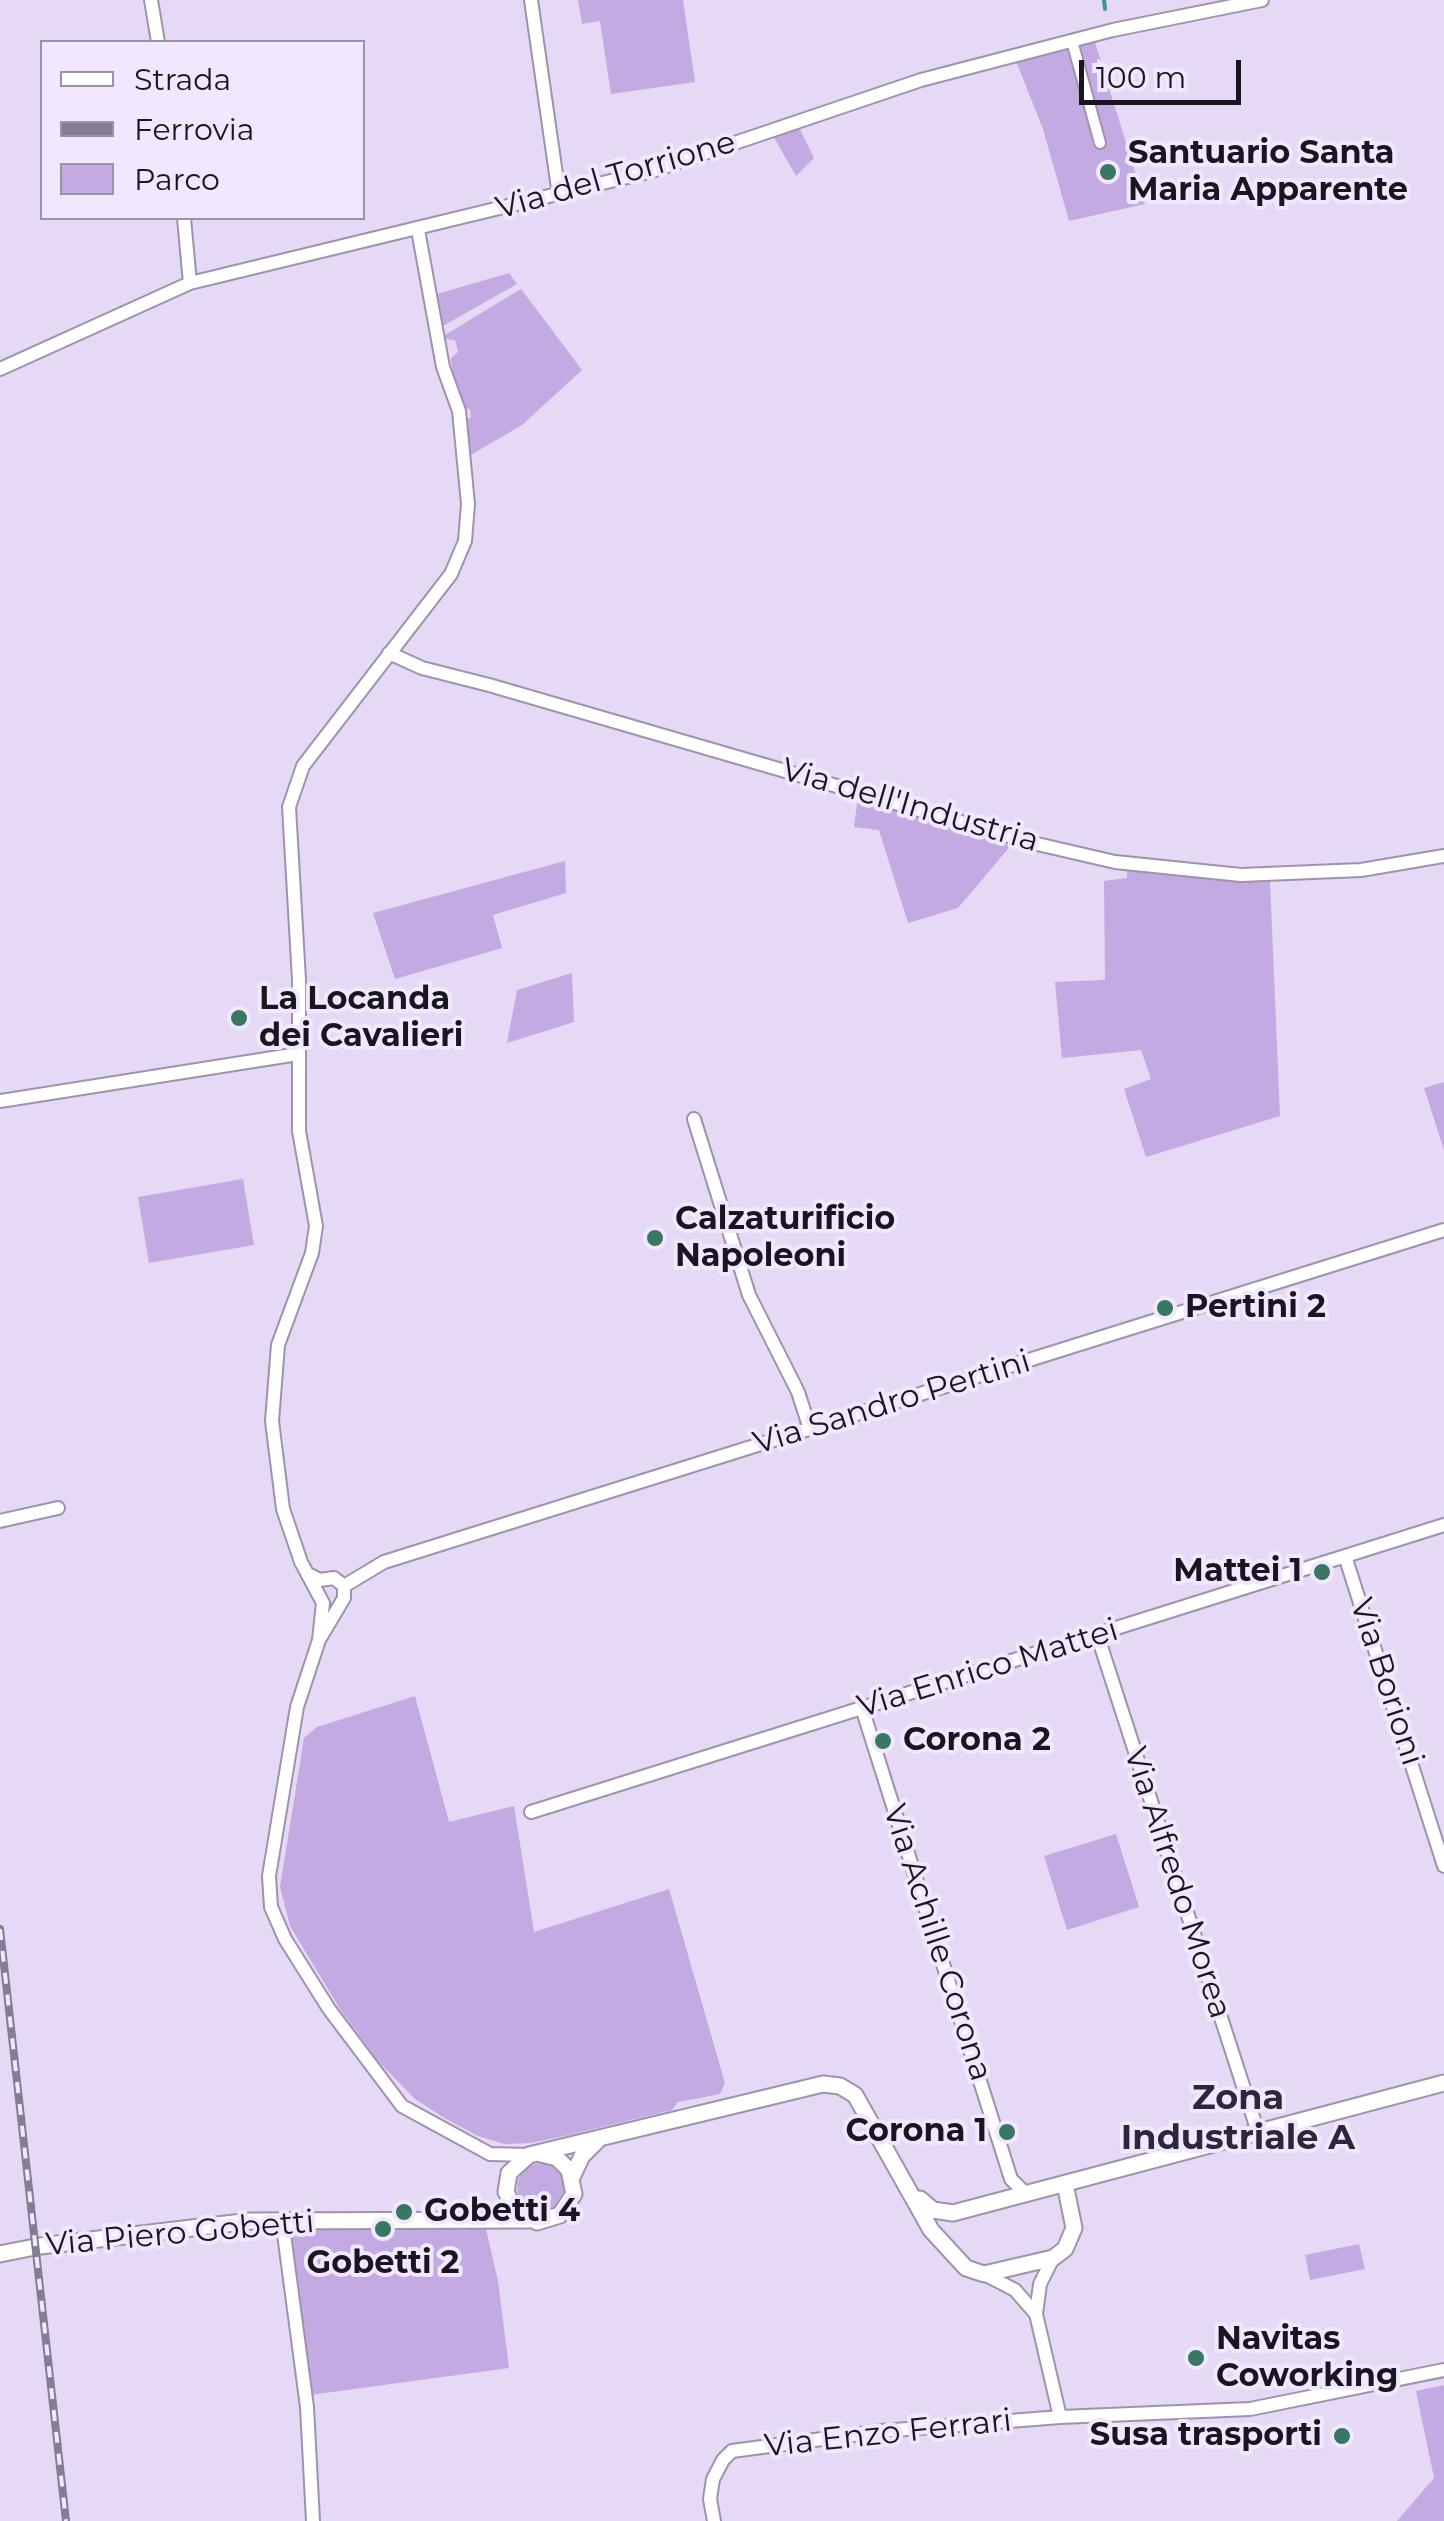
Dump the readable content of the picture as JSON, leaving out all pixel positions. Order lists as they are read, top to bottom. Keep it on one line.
{"streets":{"street":["Via del Torrione","Via dell'Industria","Via Sandro Pertini","Via Enrico Mattei","Via Borioni","Via Alfredo Morea","Via Achille Corona","Via Piero Gobetti","Via Enzo Ferrari"]},"crossings":[["Via Enrico Mattei","Via Borioni"],["Via Enrico Mattei","Via Alfredo Morea"],["Via Enrico Mattei","Via Achille Corona"]],"districts":["Zona Industriale A"],"places":["Santuario Santa Maria Apparente","La Locanda dei Cavalieri","Calzaturificio Napoleoni","Pertini 2","Mattei 1","Corona 2","Corona 1","Gobetti 4","Gobetti 2","Navitas Coworking","Susa trasporti"],"legend":["Strada","Ferrovia","Parco"],"scale_bar":"100 m"}
